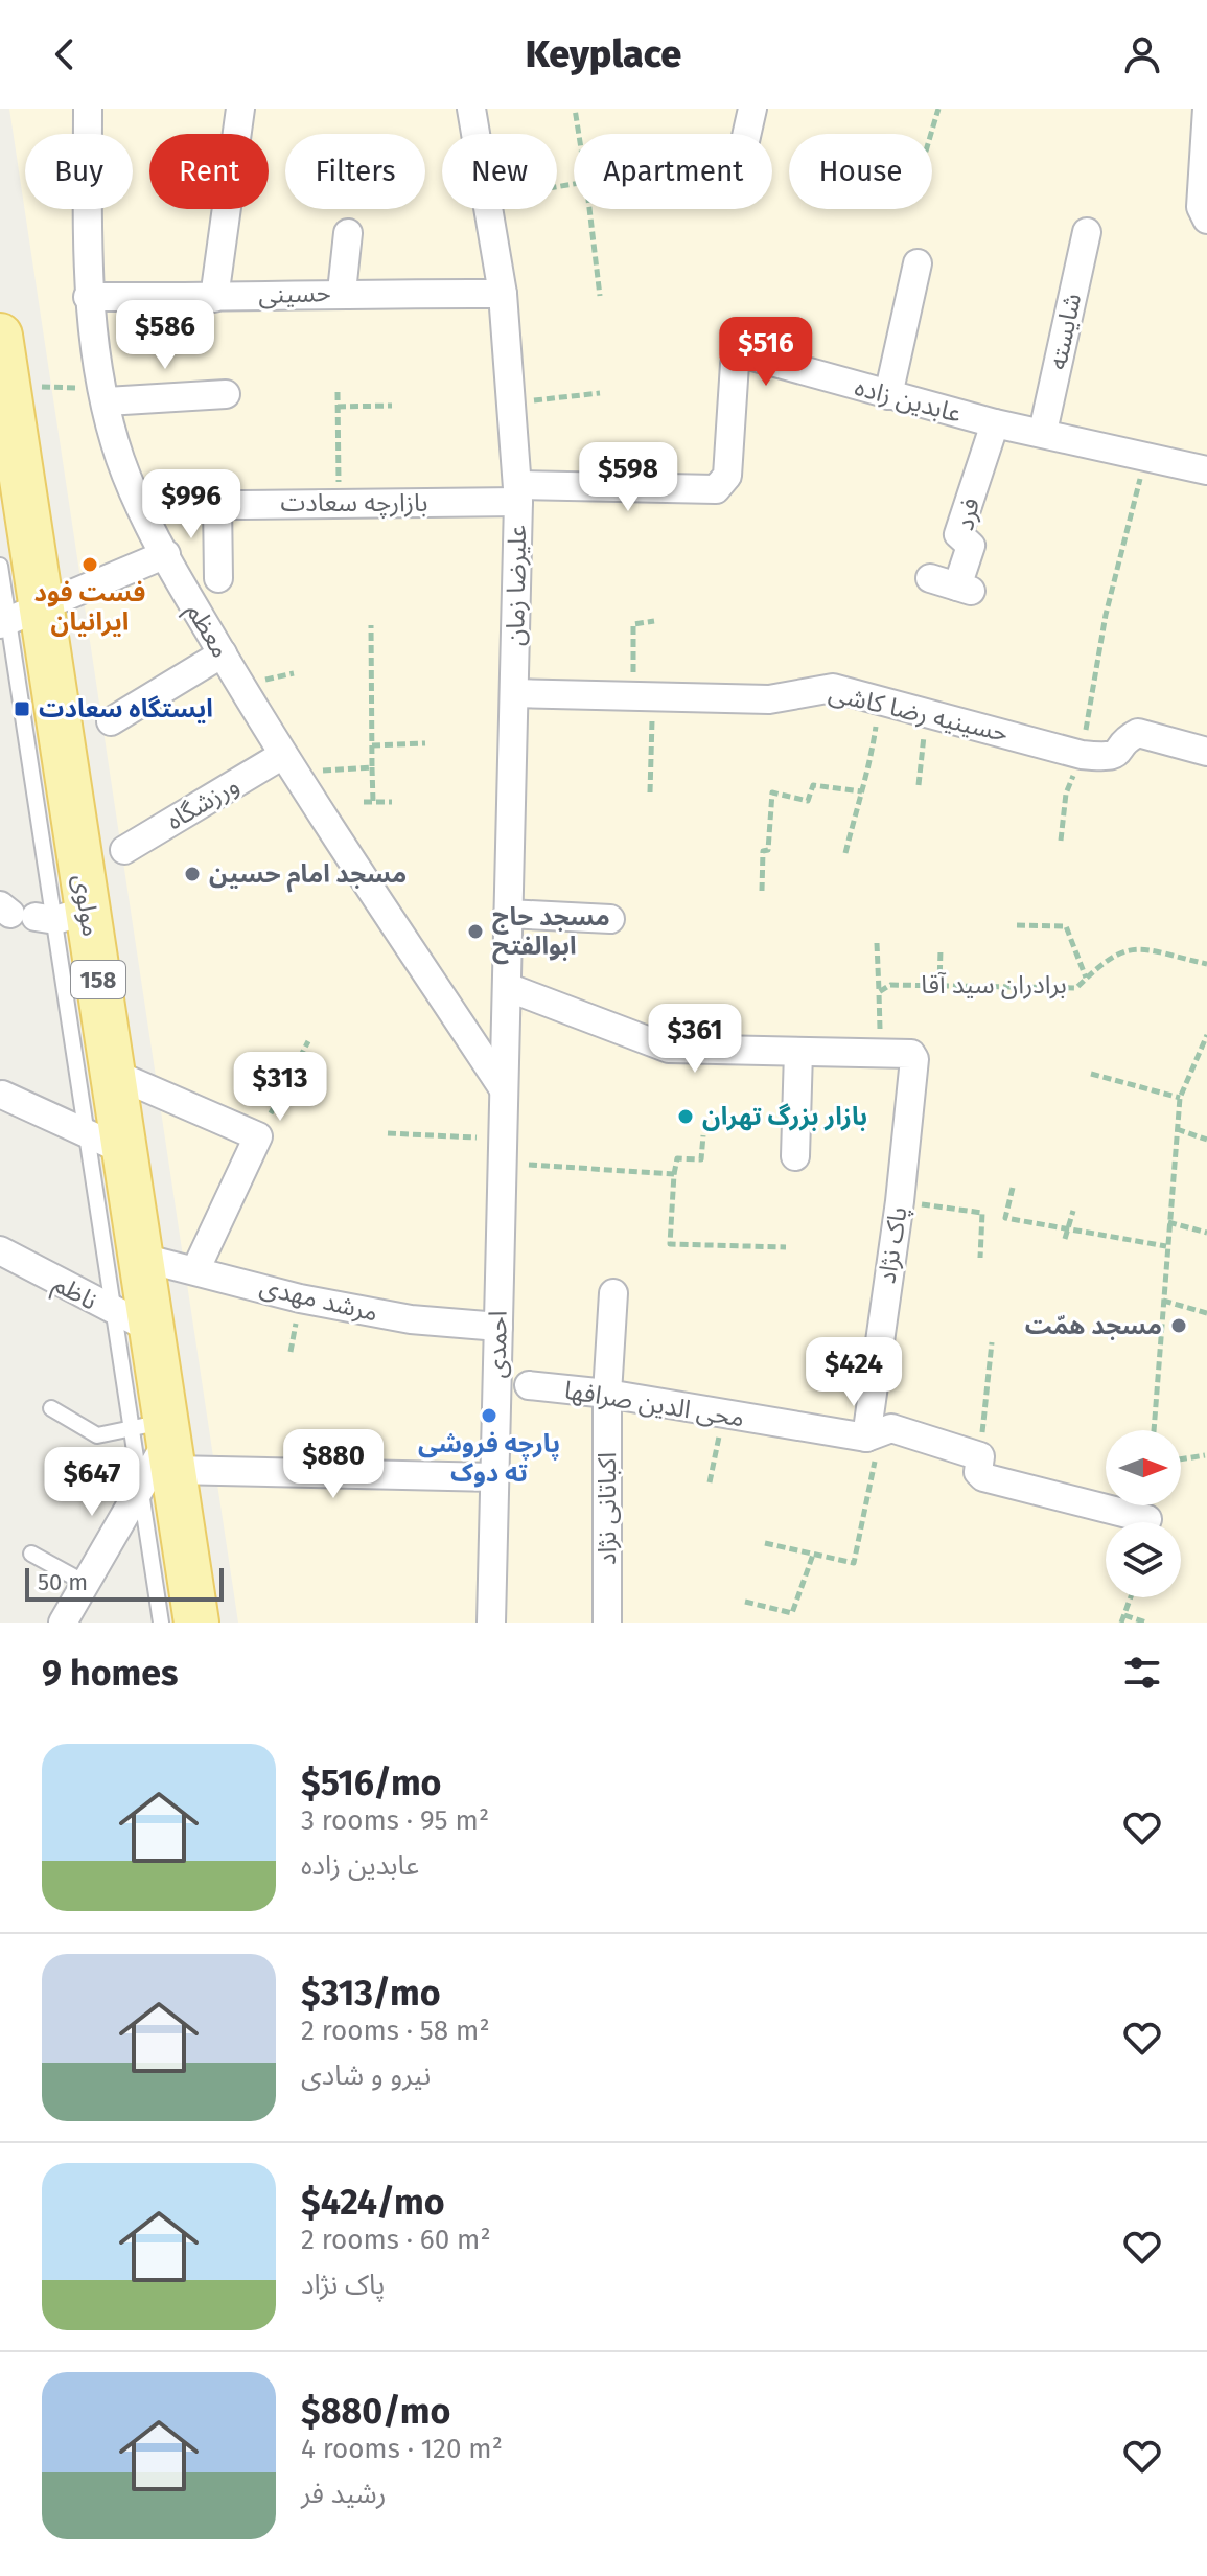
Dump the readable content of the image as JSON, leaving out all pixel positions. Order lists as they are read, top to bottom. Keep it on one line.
{"streets":{"main road":["مولوی","158"],"street":["حسینی","شایسته","عابدین زاده","بازارچه سعادت","فرد","علیرضا زمان","معظم","حسینیه رضا کاشی","ورزشگاه","پاک نژاد","ناظم","مرشد مهدی","احمدی","محی الدین صرافها","اکباتانی نژاد"],"path":["برادران سید آقا"]},"crossings":[["حسینی","علیرضا زمان"],["حسینی","معظم"],["شایسته","عابدین زاده"],["عابدین زاده","بازارچه سعادت"],["عابدین زاده","فرد"],["بازارچه سعادت","علیرضا زمان"],["بازارچه سعادت","معظم"],["علیرضا زمان","معظم"],["علیرضا زمان","حسینیه رضا کاشی"],["علیرضا زمان","احمدی"],["معظم","ورزشگاه"],["معظم","احمدی"],["مولوی","ناظم"],["مولوی","مرشد مهدی"],["پاک نژاد","محی الدین صرافها"],["مرشد مهدی","احمدی"],["محی الدین صرافها","اکباتانی نژاد"]],"places":{"other":["فست فود ایرانیان","مسجد امام حسین","مسجد حاج ابوالفتح","بازار بزرگ تهران","مسجد همّت","پارچه فروشی ته دوک"],"transit":["ایستگاه سعادت"]},"scale_bar":"50 m","north":"right","page":{"header":"Keyplace","chip":["Buy","Rent","Filters","New","Apartment","House"],"price":["$586","$516","$598","$996","$361","$313","$424","$880","$647"],"scale":"50 m","heading":"9 homes","list":[{"name":"$516/mo","note":"3 rooms · 95 m² · عابدین زاده"},{"name":"$313/mo","note":"2 rooms · 58 m² · نیرو و شادی"},{"name":"$424/mo","note":"2 rooms · 60 m² · پاک نژاد"},{"name":"$880/mo","note":"4 rooms · 120 m² · رشید فر"}]}}
